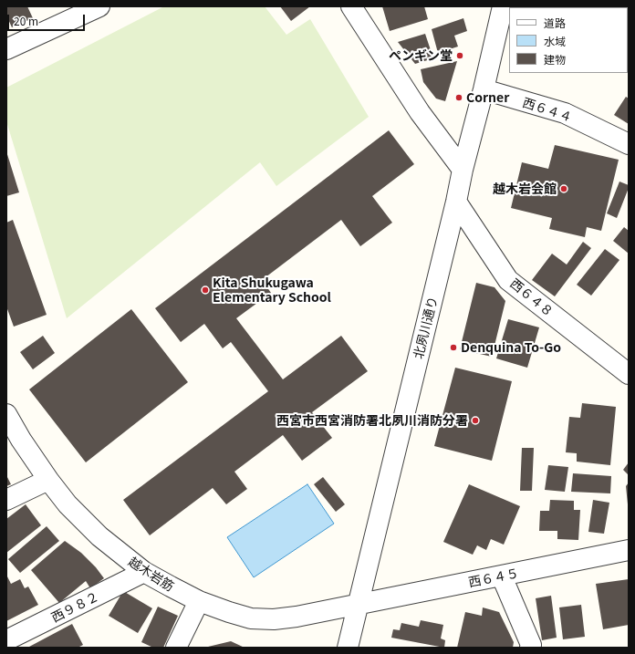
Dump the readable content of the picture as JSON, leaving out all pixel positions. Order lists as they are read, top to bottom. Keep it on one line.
{"streets":{"street":["西６４４","西６４８","北夙川通り","越木岩筋","西６４５","西９８２"]},"crossings":[["西６４４","北夙川通り"],["西６４８","北夙川通り"],["北夙川通り","越木岩筋"],["北夙川通り","西６４５"],["越木岩筋","西６４５"],["越木岩筋","西９８２"]],"places":["ペンギン堂","Corner","越木岩会館","Kita Shukugawa Elementary School","Denquina To-Go","西宮市西宮消防署北夙川消防分署"],"legend":["道路","水域","建物"],"scale_bar":"20 m"}
